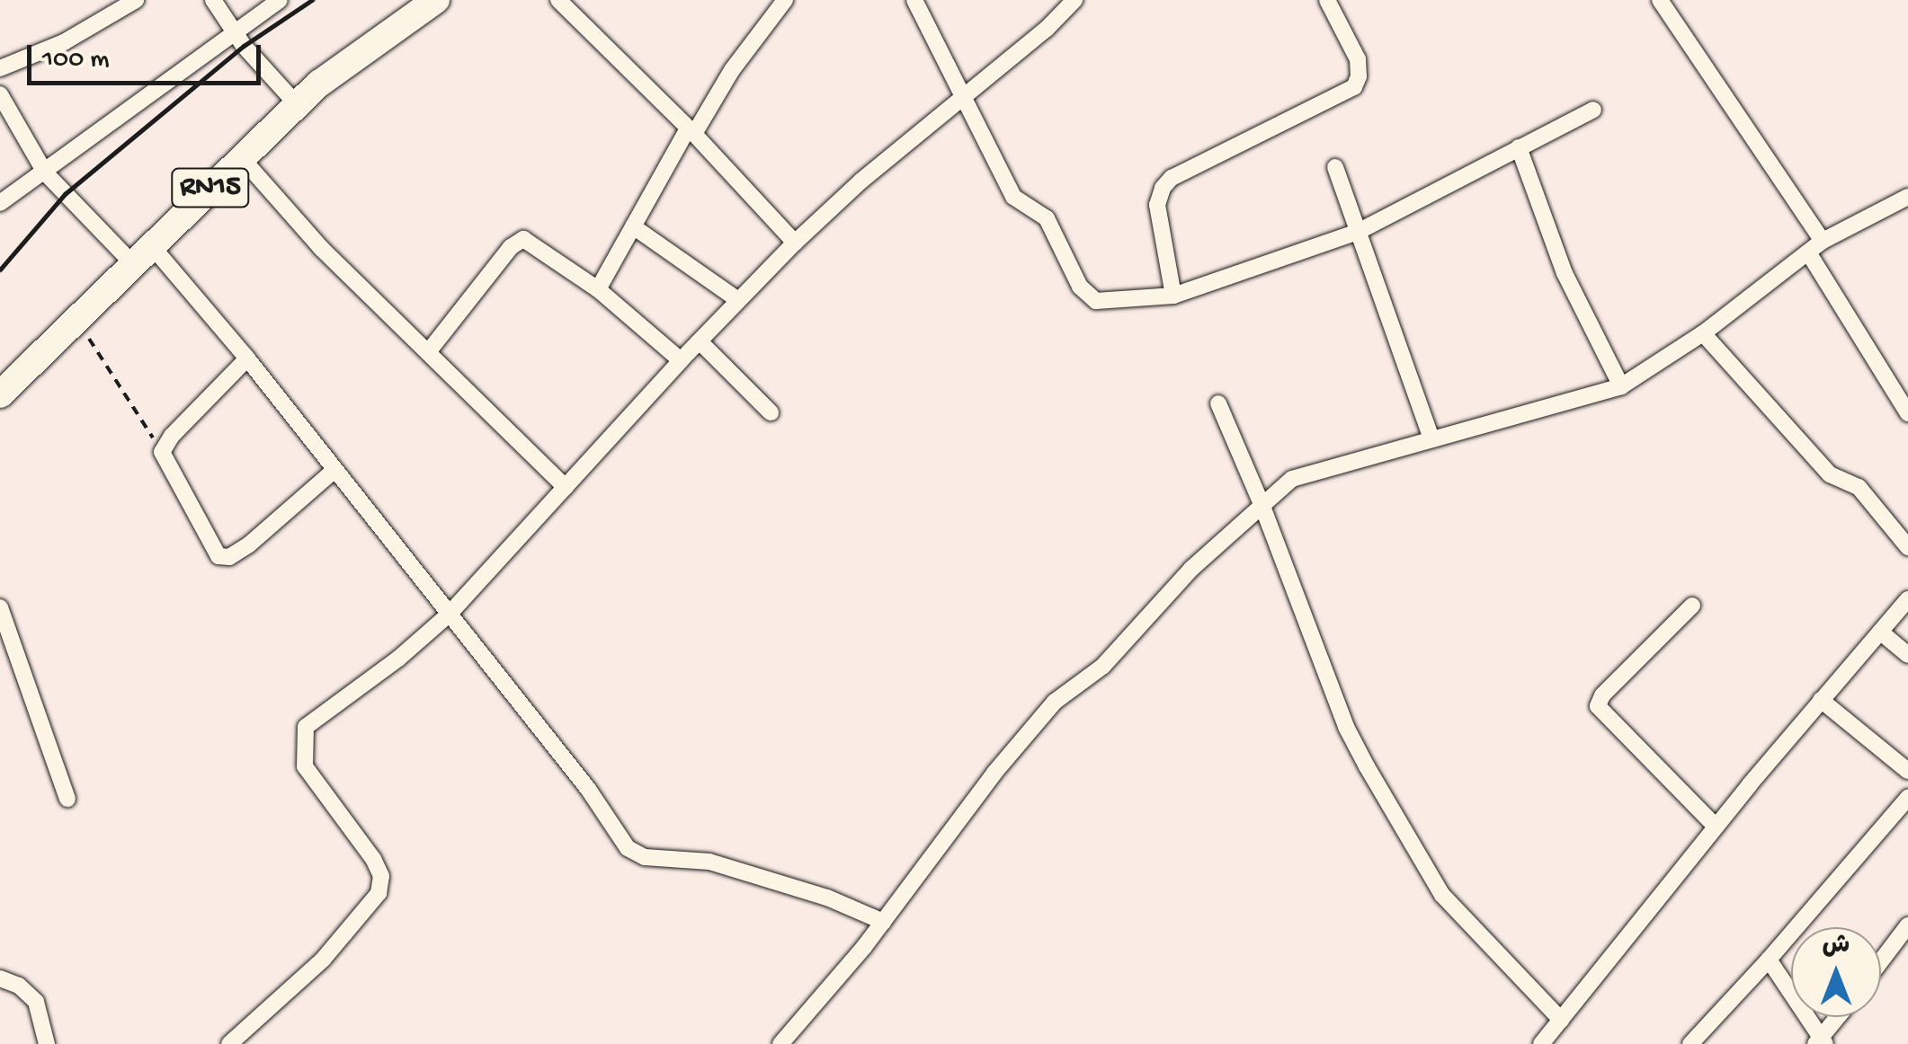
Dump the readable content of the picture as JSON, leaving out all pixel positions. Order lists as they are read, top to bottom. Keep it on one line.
{"streets":{"main road":["RN15"]},"scale_bar":"100 m","north":"top"}
